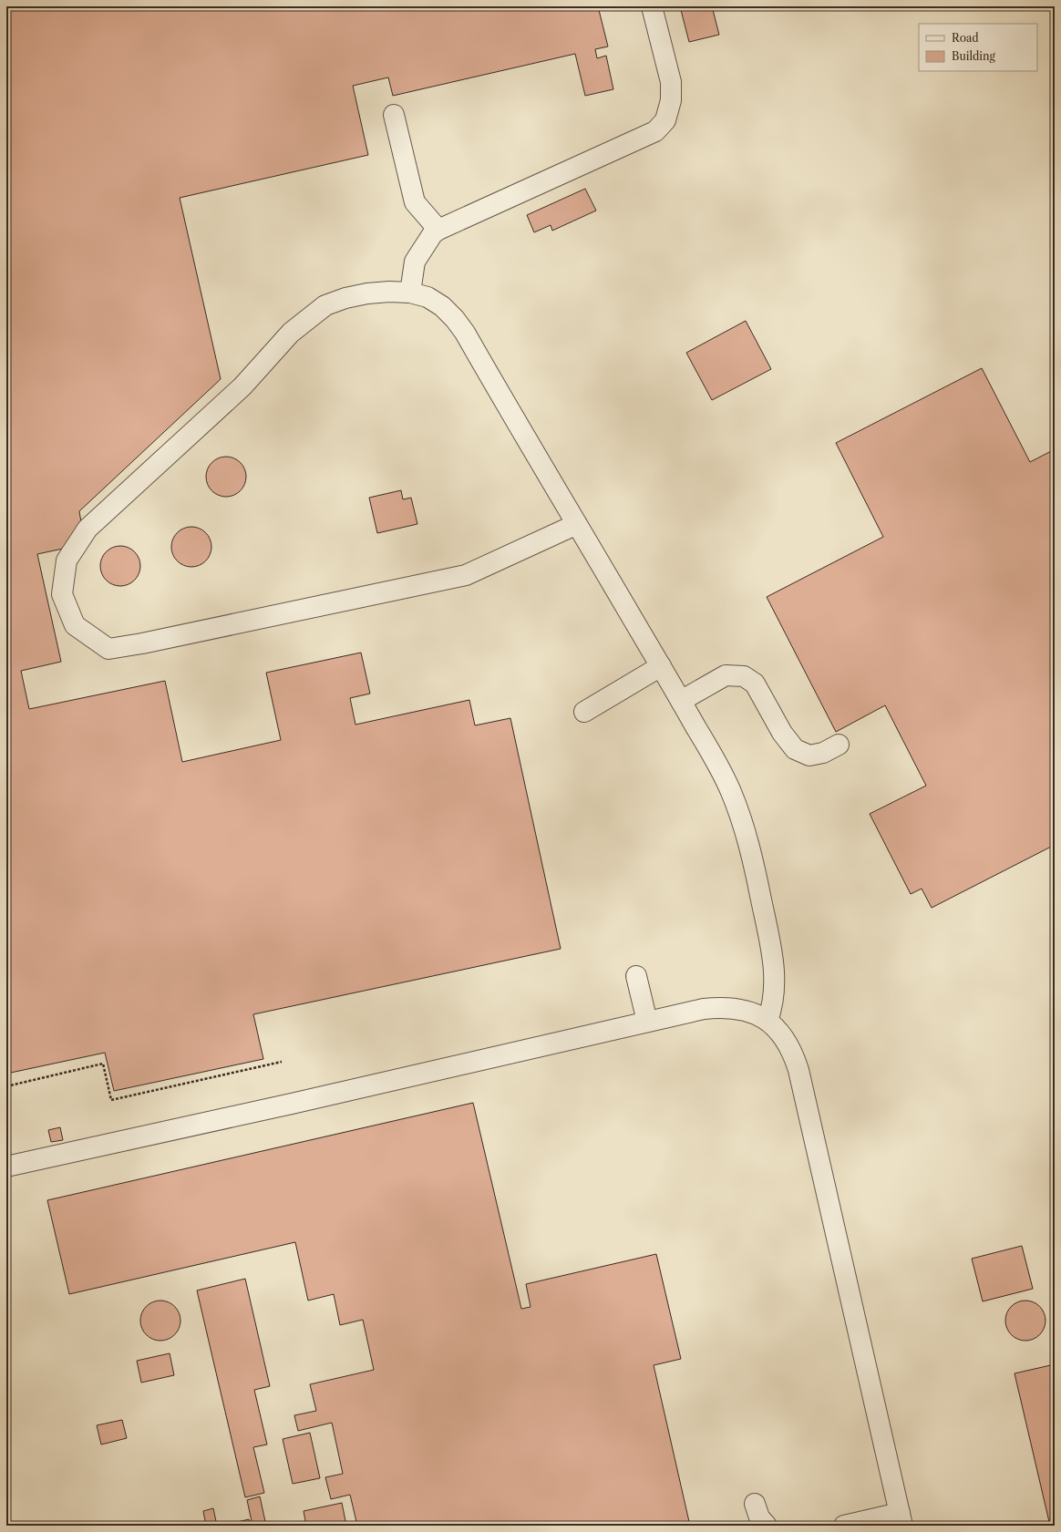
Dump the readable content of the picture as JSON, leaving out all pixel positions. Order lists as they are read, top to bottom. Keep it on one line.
{"legend":["Road","Building"]}
